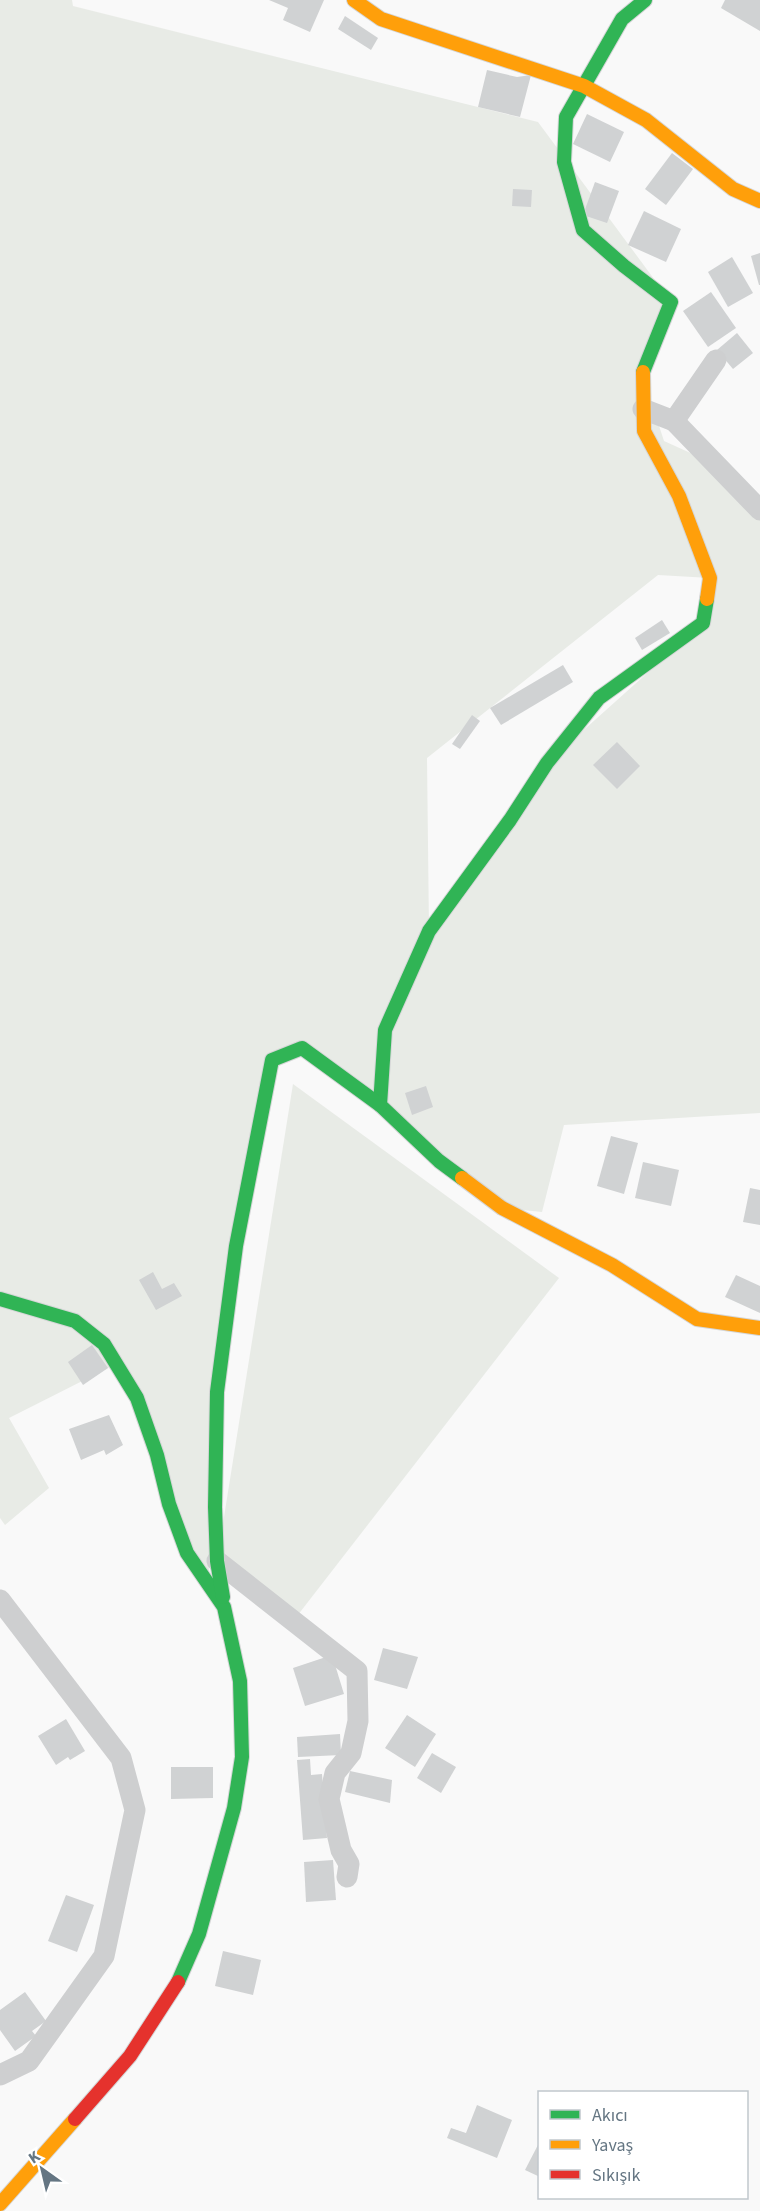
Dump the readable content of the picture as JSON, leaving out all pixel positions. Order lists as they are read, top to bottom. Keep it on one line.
{"legend":["Akıcı","Yavaş","Sıkışık"],"north":"top left"}
